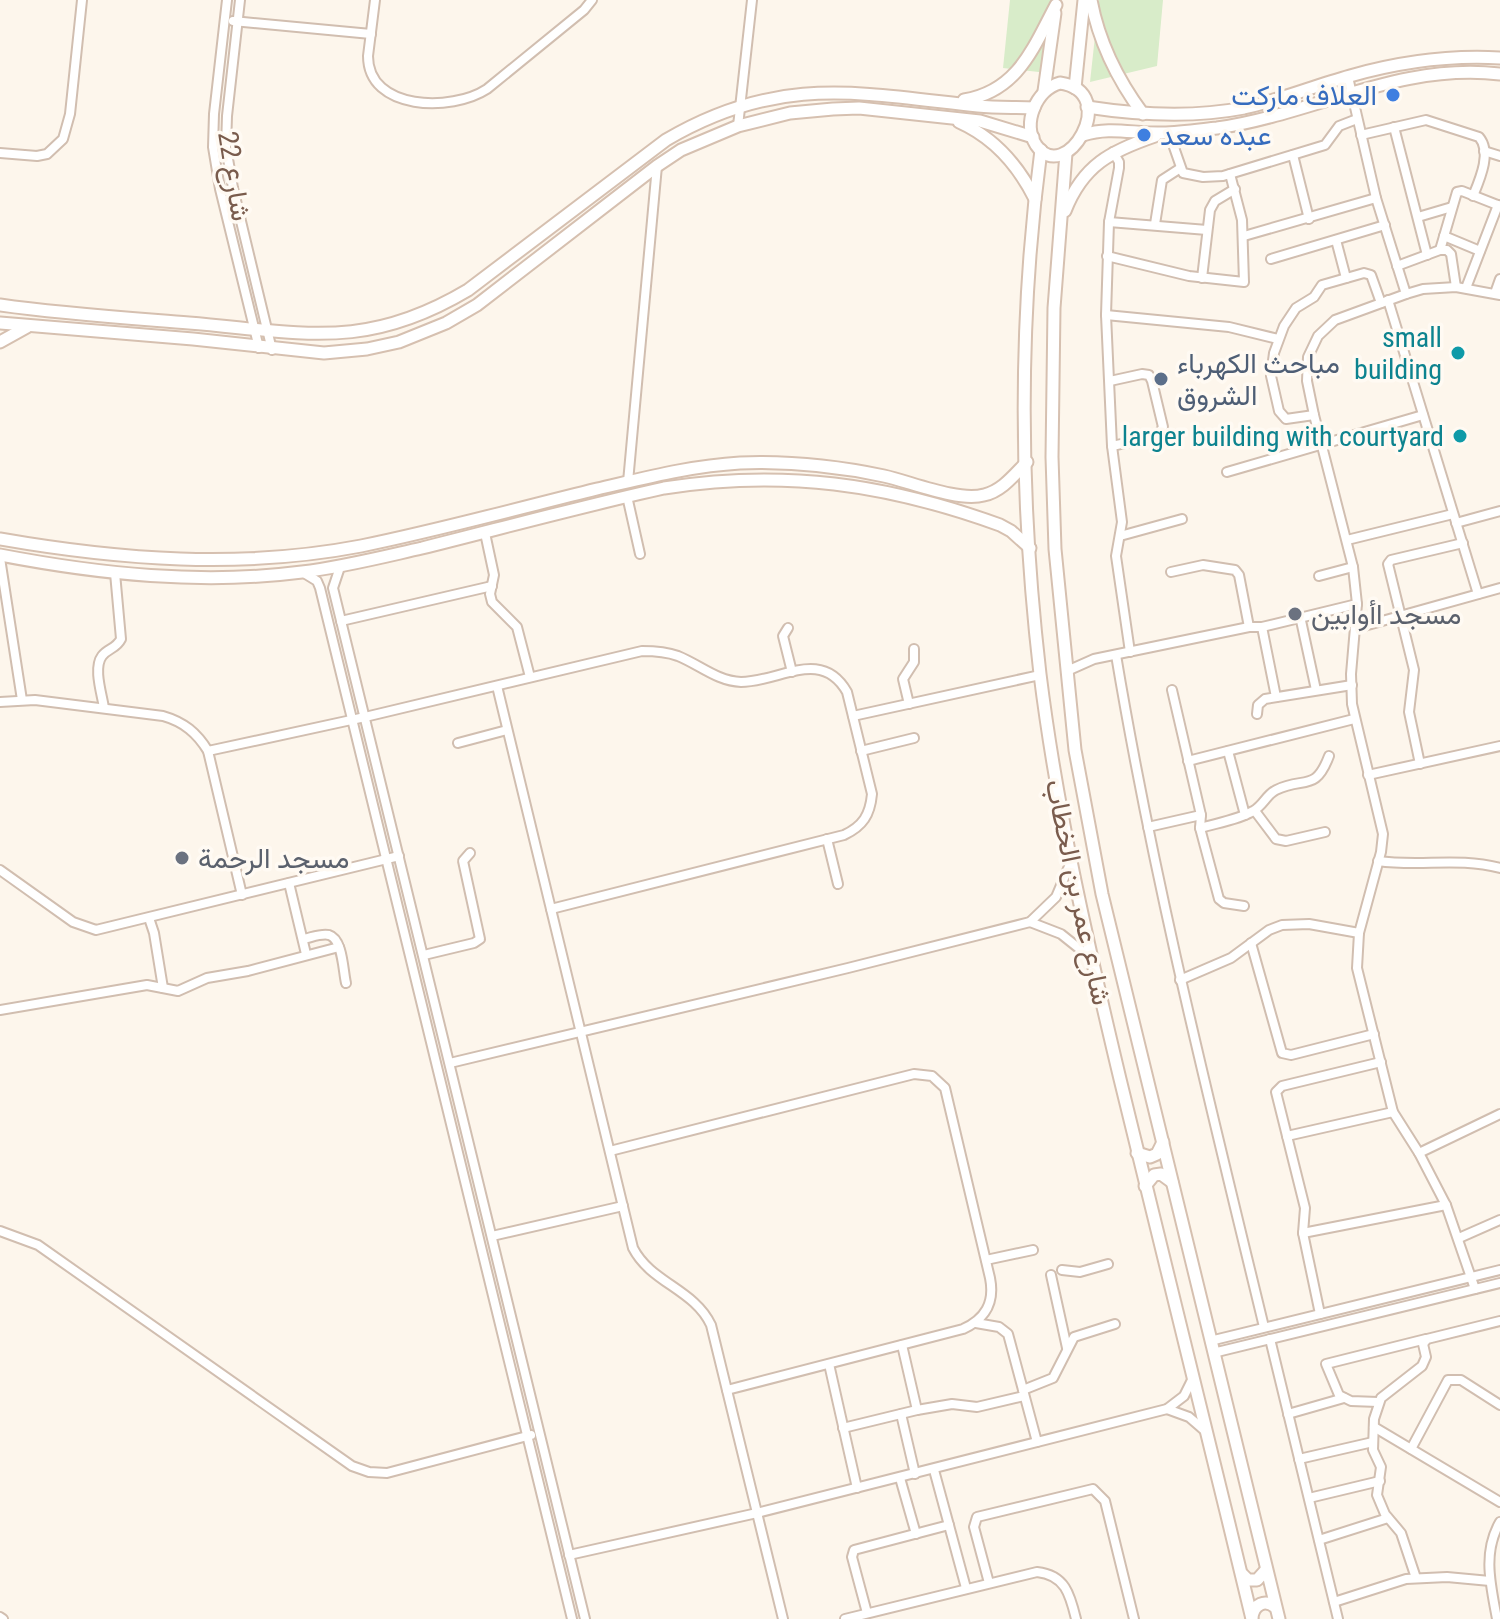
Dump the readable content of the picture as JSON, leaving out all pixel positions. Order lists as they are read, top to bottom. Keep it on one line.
{"streets":{"street":["شارع 22","شارع عمر بن الخطاب"]},"places":["العلاف ماركت","عبده سعد","small building","مباحث الكهرباء الشروق","larger building with courtyard","مسجد اأوابين","مسجد الرحمة"]}
